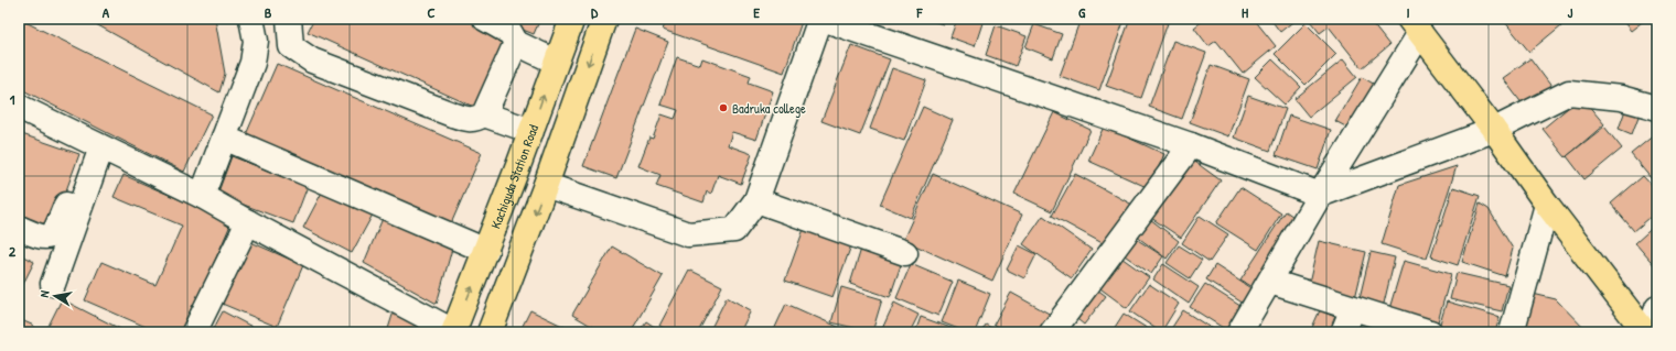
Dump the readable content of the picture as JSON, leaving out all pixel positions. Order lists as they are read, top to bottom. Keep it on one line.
{"streets":{"main road":["Kachiguda Station Road"]},"places":["Badruka college"],"north":"left","grid":{"columns":["A","B","C","D","E","F","G","H","I","J"],"rows":["1","2"]}}
